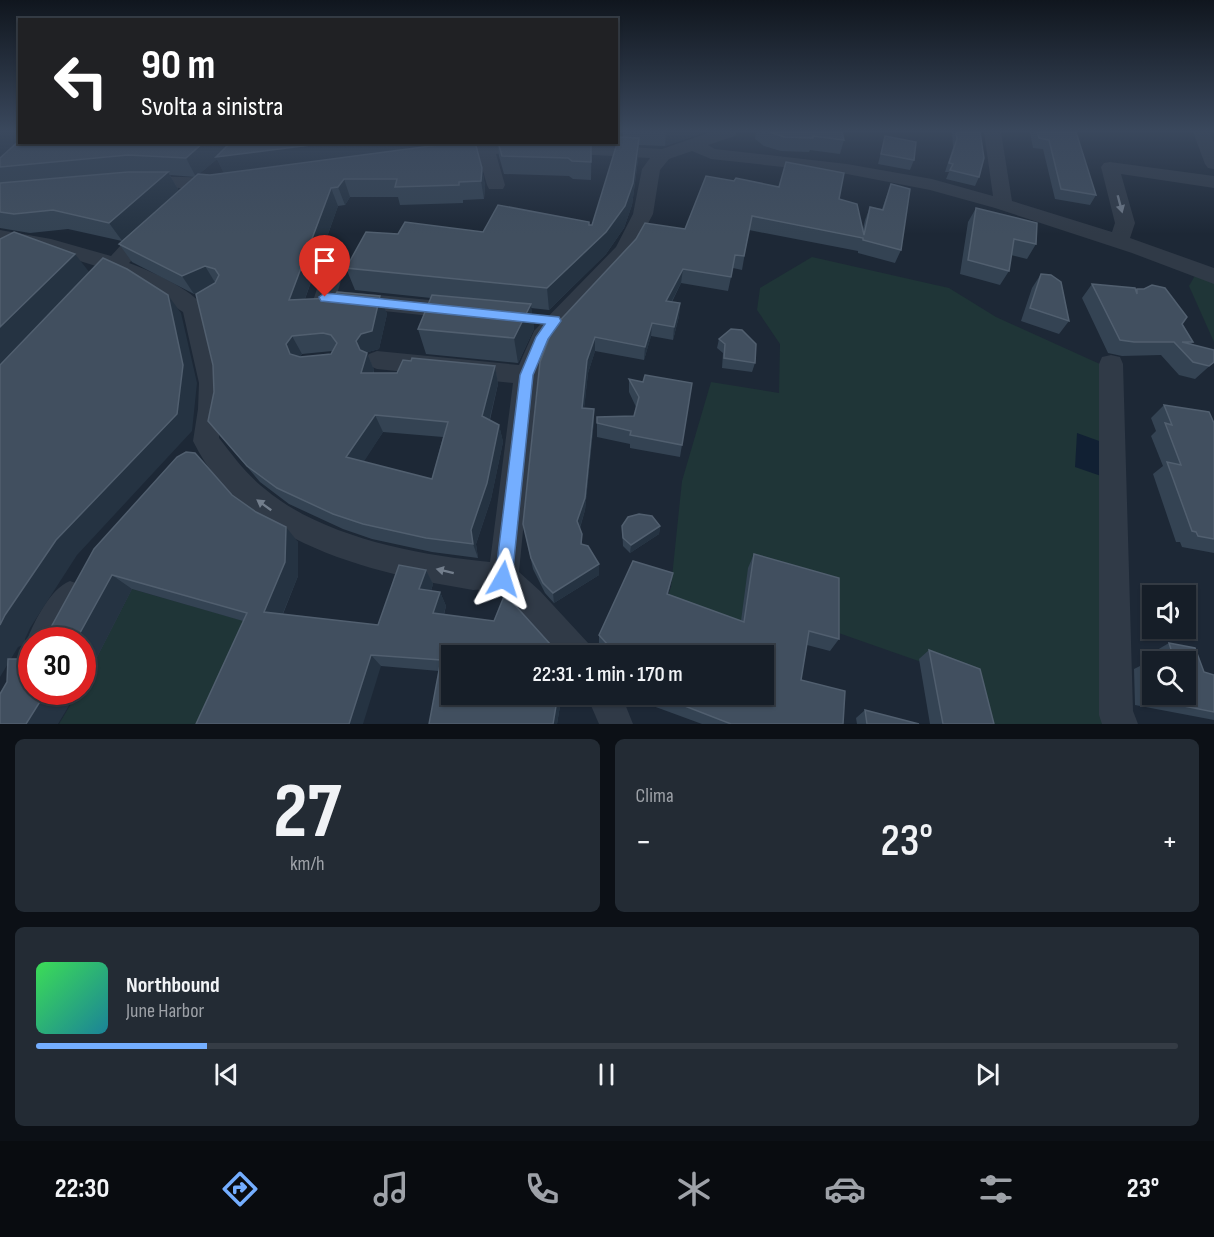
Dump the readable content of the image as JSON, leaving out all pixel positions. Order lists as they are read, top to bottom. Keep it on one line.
{"page":{"turn":["90 m","Svolta a sinistra"],"limit":"30","trip":"22:31 · 1 min · 170 m","tile":[["27","km/h"],"Clima"],"heat":["−","23°","+"],"song":["Northbound","June Harbor"],"tabs":["22:30","23°"]}}
